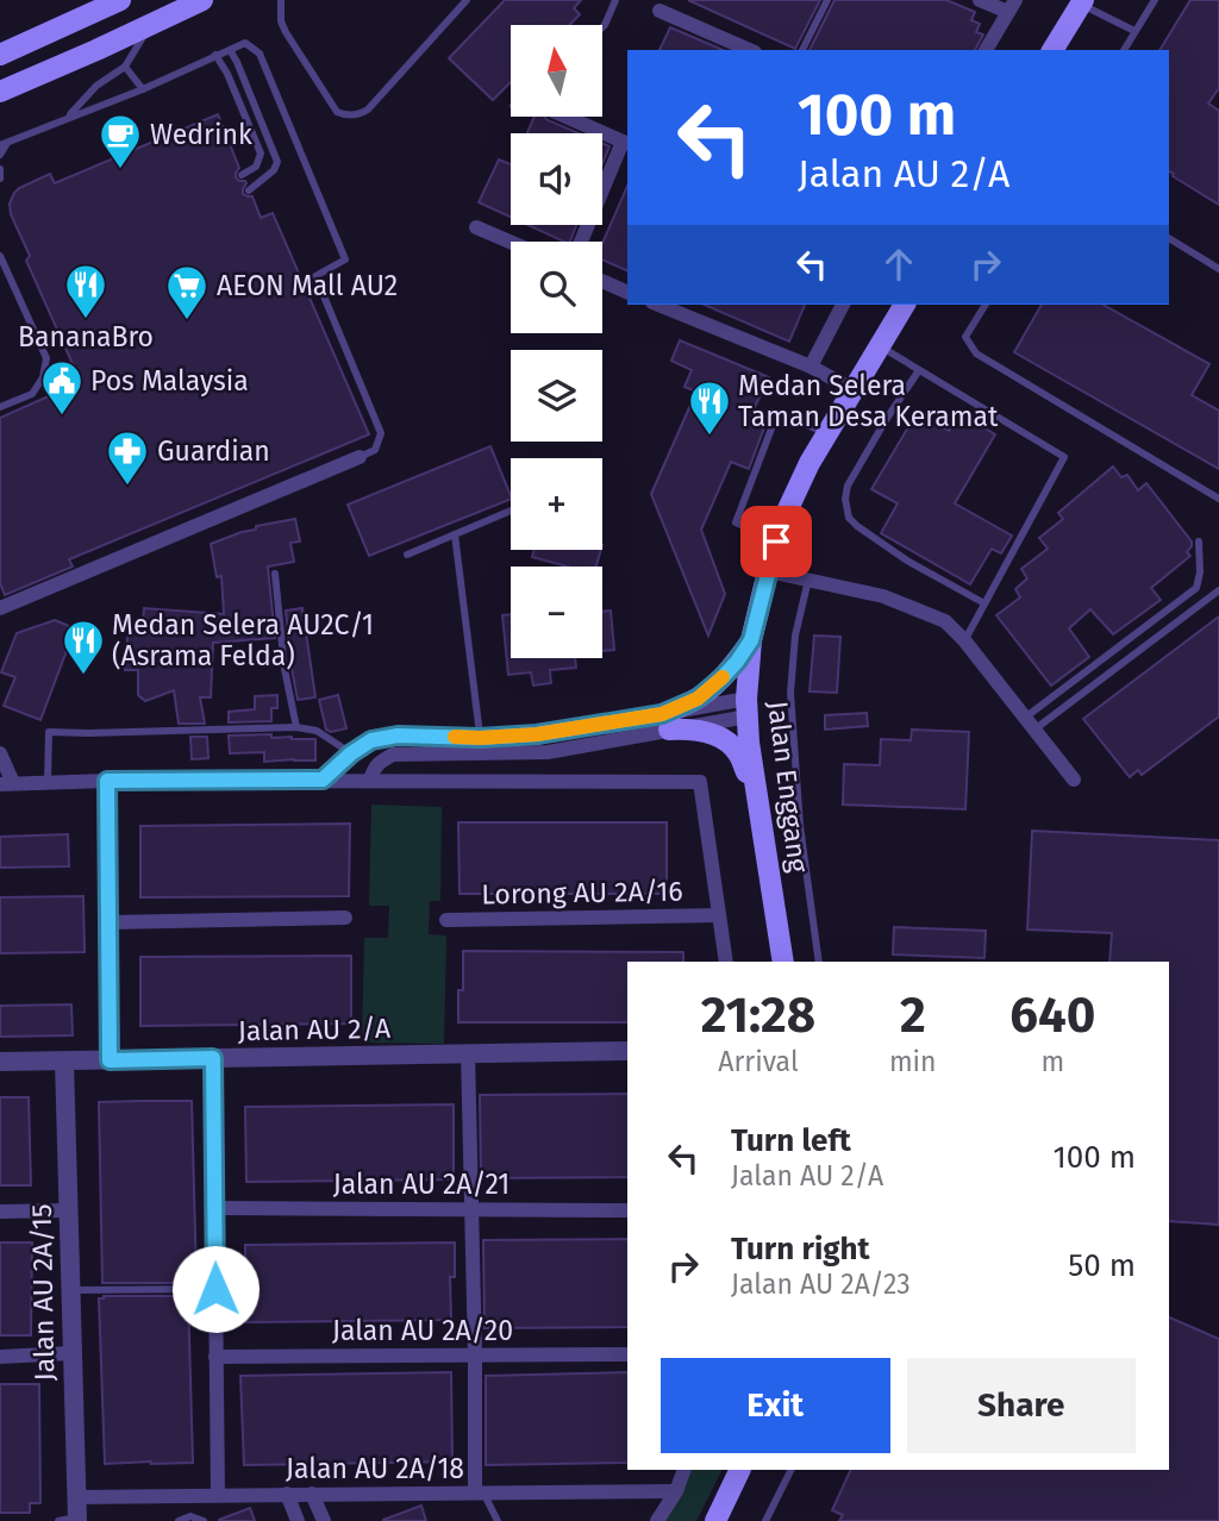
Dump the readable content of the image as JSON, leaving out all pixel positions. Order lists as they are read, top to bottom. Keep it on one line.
{"streets":{"main road":["Jalan Enggang"],"street":["Lorong AU 2A/16","Jalan AU 2/A","Jalan AU 2A/21","Jalan AU 2A/15","Jalan AU 2A/20","Jalan AU 2A/18"]},"crossings":[["Jalan AU 2/A","Jalan AU 2A/15"],["Jalan AU 2A/15","Jalan AU 2A/18"]],"places":{"cafe":["Wedrink"],"restaurant":["BananaBro","Medan Selera Taman Desa Keramat","Medan Selera AU2C/1 (Asrama Felda)"],"supermarket":["AEON Mall AU2"],"public building":["Pos Malaysia"],"pharmacy":["Guardian"]},"north":"top","page":{"map_buttons":["+","−"],"turn":["100 m","Jalan AU 2/A"],"eta":["21:28","Arrival","2","min","640","m"],"list":[{"name":"Turn left","note":"Jalan AU 2/A","value":"100 m"},{"name":"Turn right","note":"Jalan AU 2A/23","value":"50 m"}],"buttons":["Exit","Share"]}}
